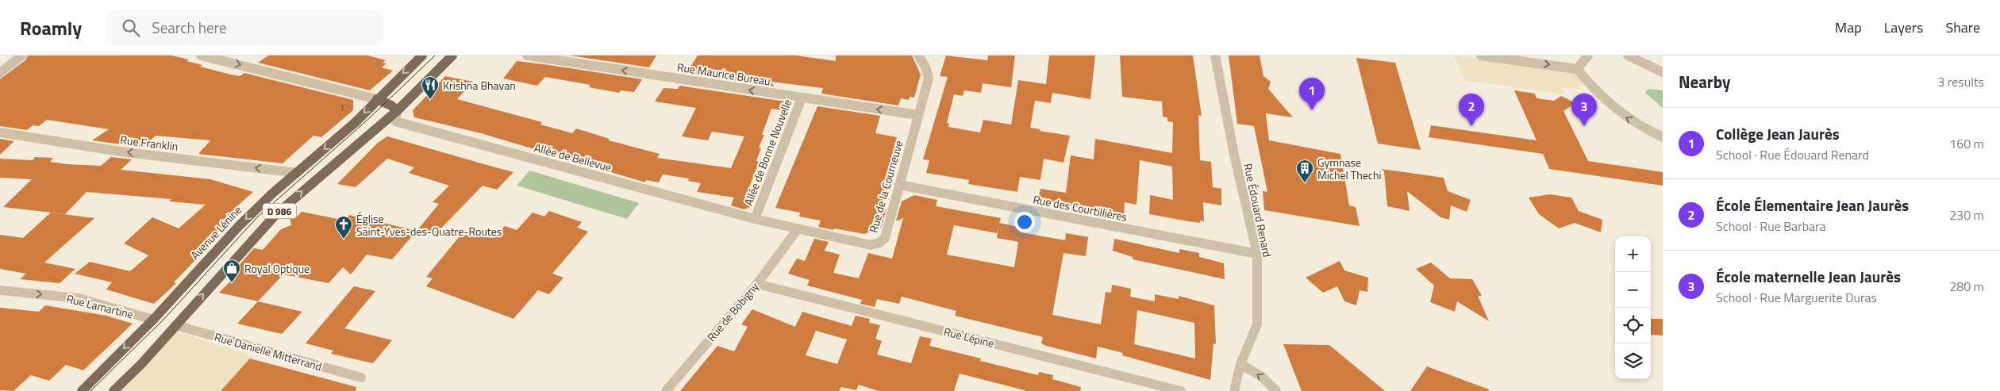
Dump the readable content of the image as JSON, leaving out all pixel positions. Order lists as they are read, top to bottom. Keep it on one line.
{"streets":{"main road":["D 986","Avenue Lénine"],"street":["Rue Maurice Bureau","Rue Franklin","Allée de Bonne Nouvelle","Allée de Bellevue","Rue de la Courneuve","Rue des Courtillières","Rue Édouard Renard","Rue Lamartine","Rue de Bobigny","Rue Lépine","Rue Danielle Mitterrand"]},"crossings":[["Rue Maurice Bureau","Allée de Bonne Nouvelle"],["Rue Maurice Bureau","Rue de la Courneuve"],["Rue Franklin","Avenue Lénine"],["Allée de Bonne Nouvelle","Allée de Bellevue"],["Allée de Bonne Nouvelle","Rue de la Courneuve"],["Allée de Bonne Nouvelle","Rue de Bobigny"],["Allée de Bellevue","D 986"],["Rue de la Courneuve","Rue des Courtillières"],["Rue de la Courneuve","Rue de Bobigny"],["Rue des Courtillières","Rue Édouard Renard"],["D 986","Avenue Lénine"],["D 986","Rue Danielle Mitterrand"],["Avenue Lénine","Rue Lamartine"],["Rue de Bobigny","Rue Lépine"]],"one_way":["Rue Maurice Bureau","Rue Franklin","Rue Lamartine"],"places":{"restaurant":["Krishna Bhavan"],"building":["Gymnase Michel Thechi"],"church":["Église Saint-Yves-des-Quatre-Routes"],"shop":["Royal Optique"]},"house_numbers":["1"],"page":{"header":"Roamly","search":"Search here","nav":["Map","Layers","Share"],"heading":["Nearby","3 results"],"pins":["1","2","3"],"list":[{"mark":"1","name":"Collège Jean Jaurès","note":"School · Rue Édouard Renard","value":"160 m"},{"mark":"2","name":"École Élementaire Jean Jaurès","note":"School · Rue Barbara","value":"230 m"},{"mark":"3","name":"École maternelle Jean Jaurès","note":"School · Rue Marguerite Duras","value":"280 m"}],"map_buttons":["+","−"]}}
